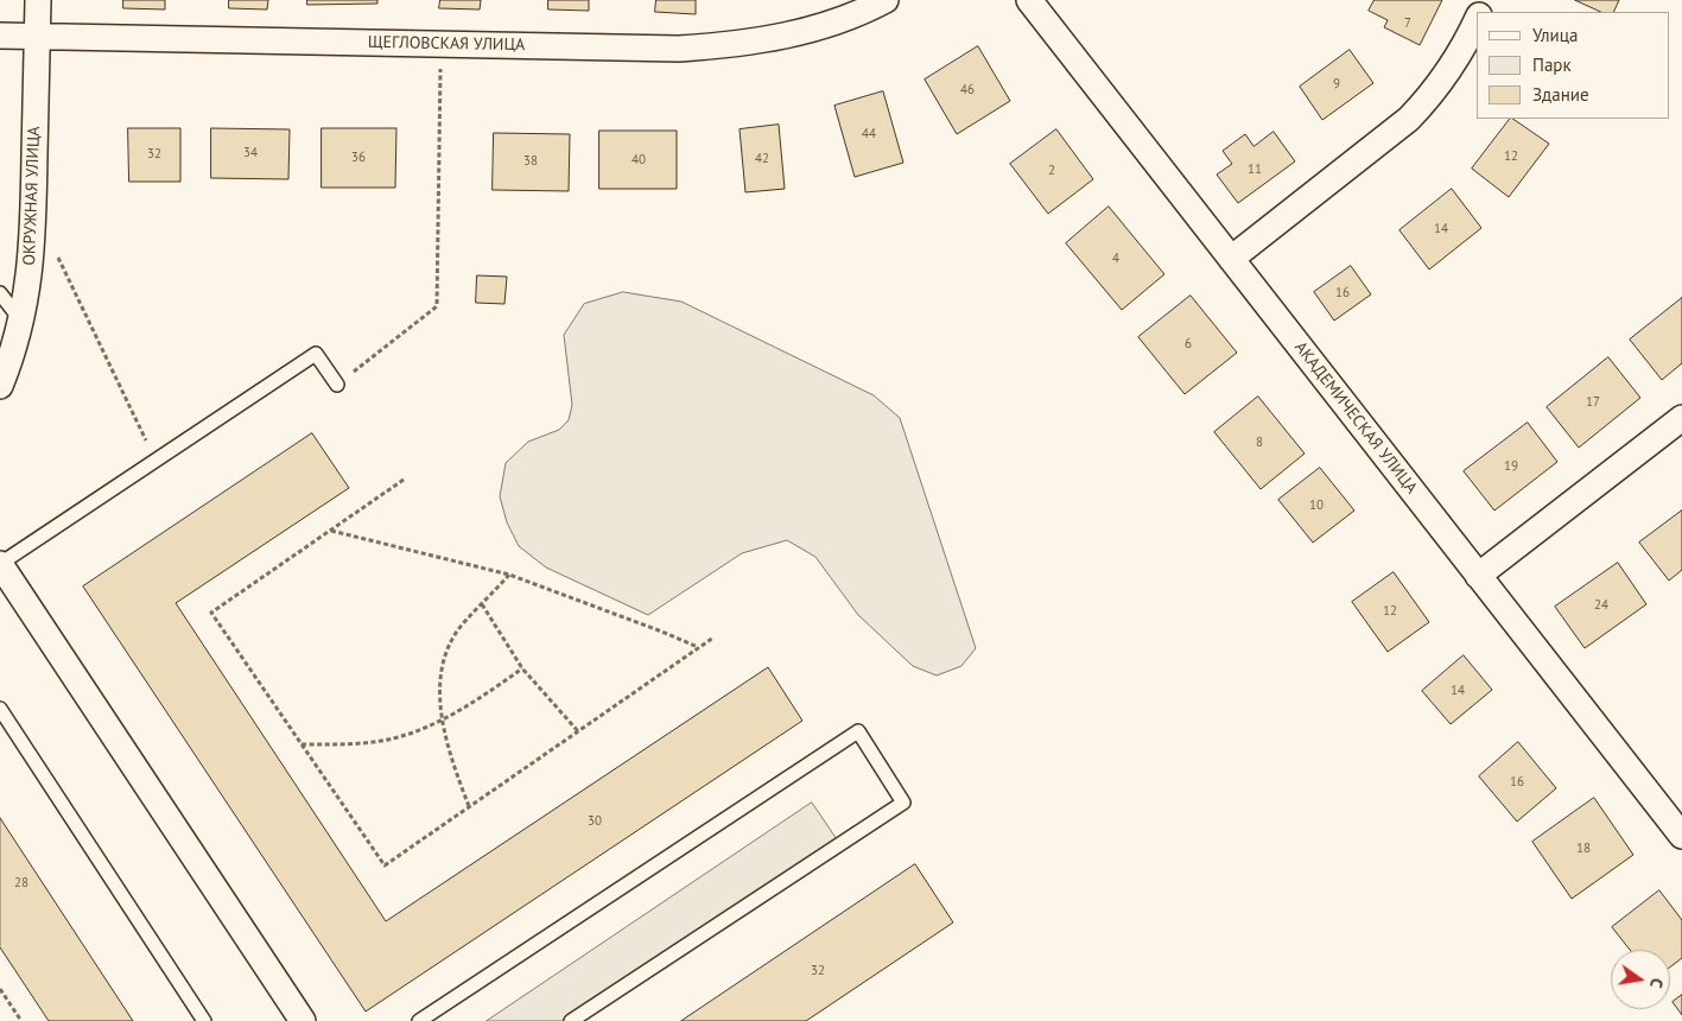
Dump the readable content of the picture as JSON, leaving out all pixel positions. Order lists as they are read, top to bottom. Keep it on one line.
{"streets":{"street":["ЩЕГЛОВСКАЯ УЛИЦА","ОКРУЖНАЯ УЛИЦА","АКАДЕМИЧЕСКАЯ УЛИЦА"]},"crossings":[["ЩЕГЛОВСКАЯ УЛИЦА","ОКРУЖНАЯ УЛИЦА"]],"house_numbers":["7","9","46","44","34","32","12","36","42","40","38","11","2","14","4","16","6","17","8","19","10","24","12","14","16","30","18","28","32"],"legend":["Улица","Парк","Здание"],"north":"right"}
